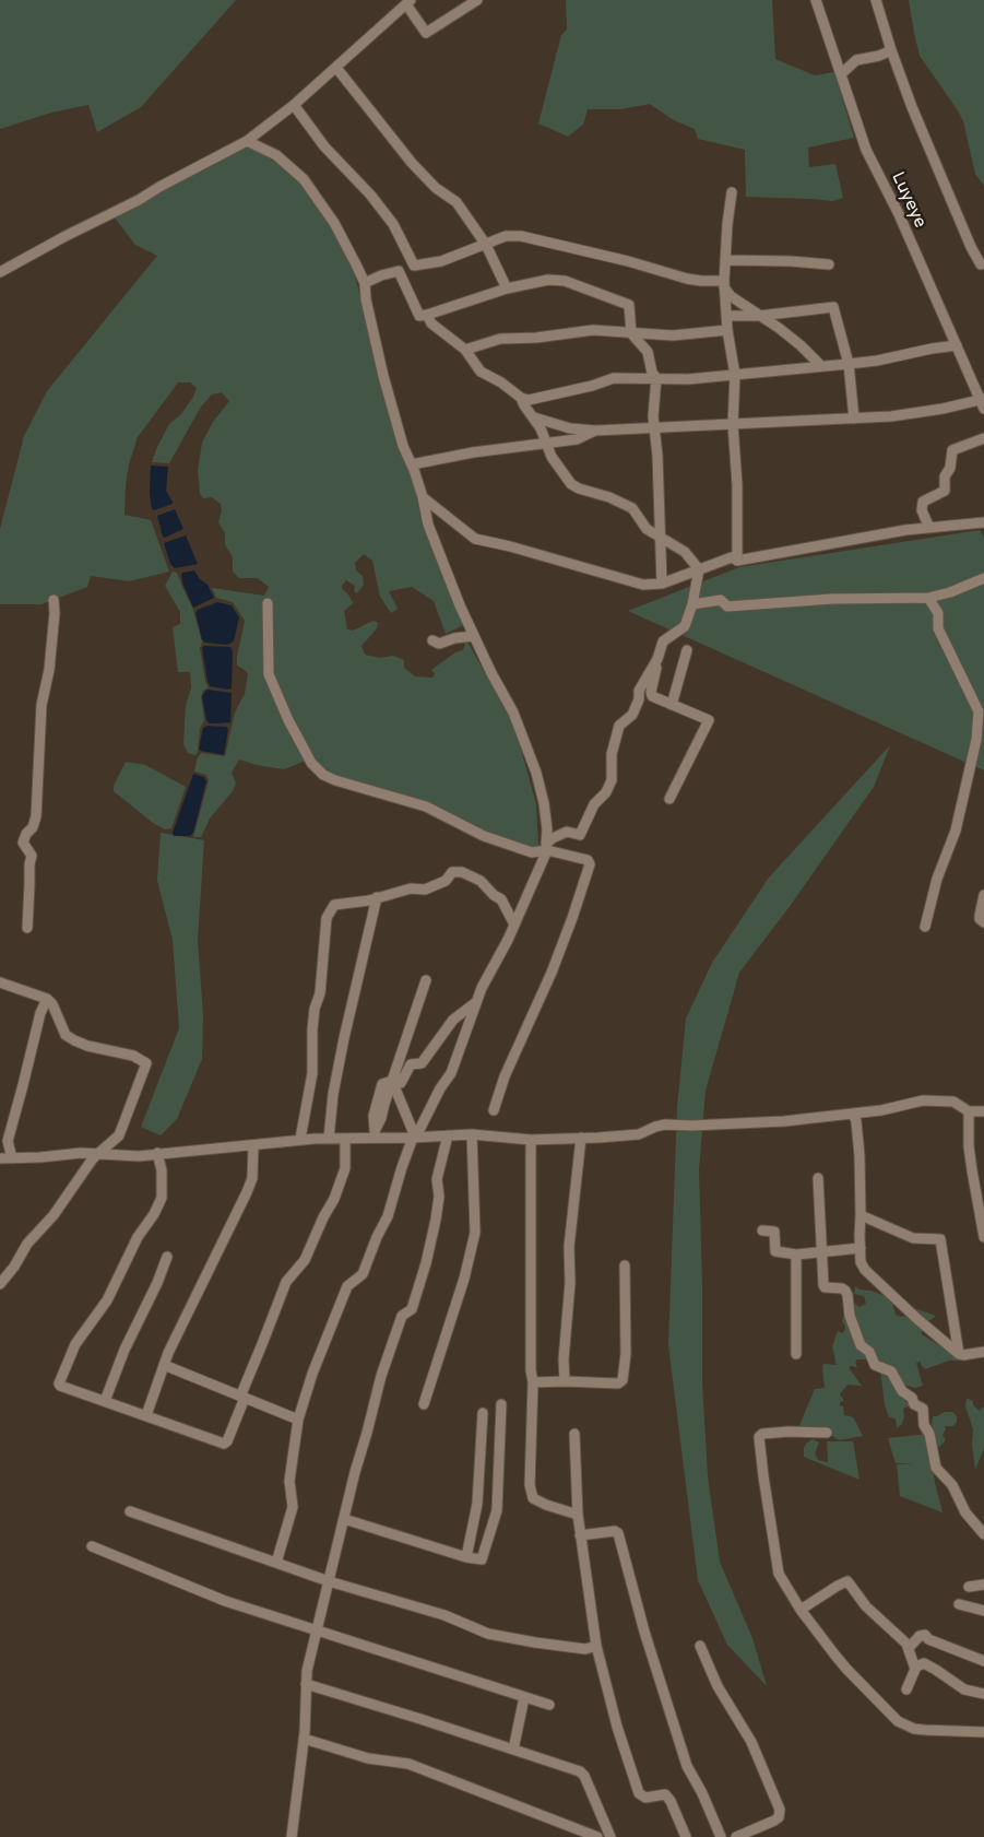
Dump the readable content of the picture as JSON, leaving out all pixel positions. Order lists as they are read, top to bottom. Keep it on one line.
{"streets":{"street":["Luyeye"]}}
